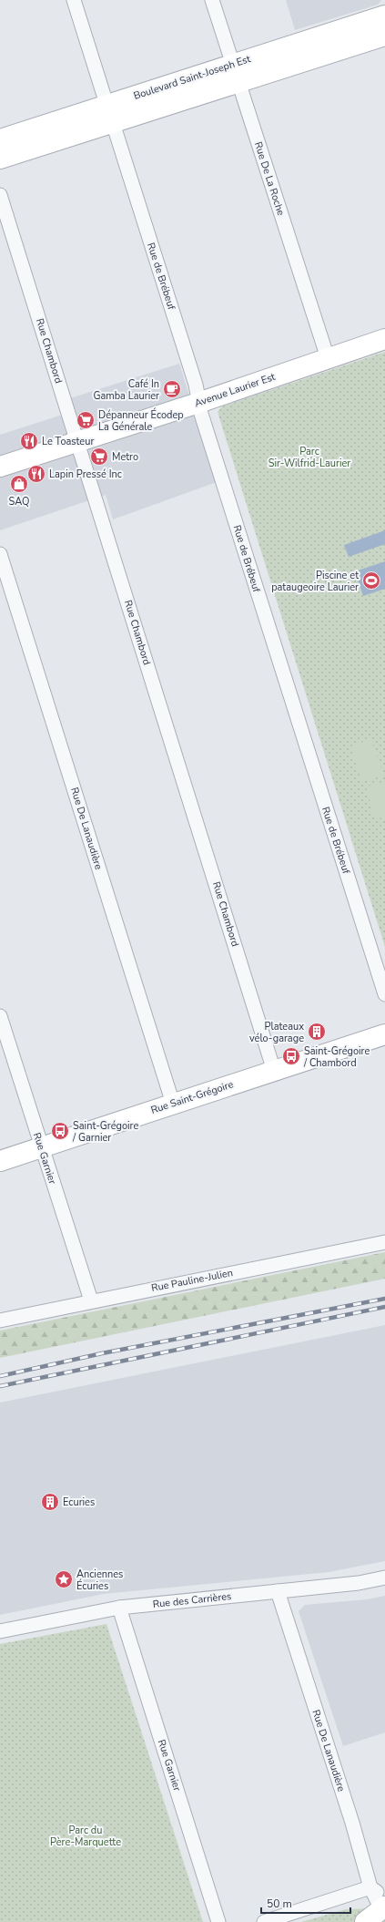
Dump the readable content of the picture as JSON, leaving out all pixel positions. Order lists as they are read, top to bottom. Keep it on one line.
{"streets":{"main road":["Boulevard Saint-Joseph Est","Avenue Laurier Est","Rue Saint-Grégoire"],"street":["Rue De La Roche","Rue de Brébeuf","Rue Chambord","Rue De Lanaudière","Rue Garnier","Rue Pauline-Julien","Rue des Carrières"]},"crossings":[["Boulevard Saint-Joseph Est","Rue De La Roche"],["Boulevard Saint-Joseph Est","Rue de Brébeuf"],["Rue De La Roche","Avenue Laurier Est"],["Rue de Brébeuf","Avenue Laurier Est"],["Rue Chambord","Avenue Laurier Est"],["Rue Chambord","Rue Saint-Grégoire"],["Rue De Lanaudière","Rue Saint-Grégoire"],["Rue De Lanaudière","Rue des Carrières"],["Rue Saint-Grégoire","Rue Garnier"],["Rue Garnier","Rue Pauline-Julien"],["Rue Garnier","Rue des Carrières"]],"parks":["Parc Sir-Wilfrid-Laurier","Parc du Père-Marquette"],"places":{"cafe":["Café In Gamba Laurier"],"supermarket":["Dépanneur Écodep La Générale","Metro"],"restaurant":["Le Toasteur","Lapin Pressé Inc"],"shop":["SAQ"],"sports":["Piscine et pataugeoire Laurier"],"building":["Plateaux vélo-garage","Ecuries"],"bus stop":["Saint-Grégoire / Chambord","Saint-Grégoire / Garnier"],"place":["Anciennes Écuries"]},"scale_bar":"50 m"}
